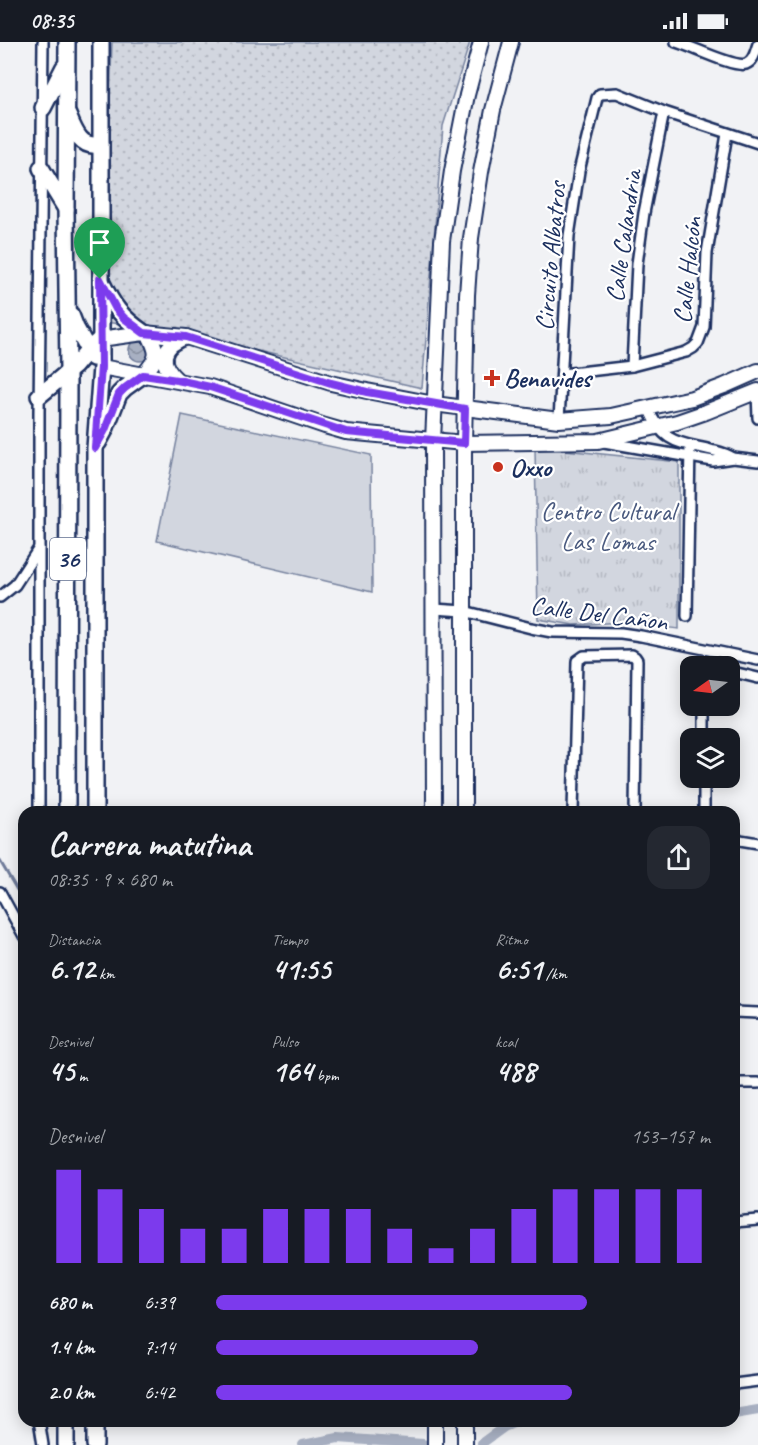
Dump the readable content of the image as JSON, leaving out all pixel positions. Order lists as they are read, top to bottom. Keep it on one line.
{"streets":{"main road":["36"],"street":["Calle Calandria","Circuito Albatros","Calle Halcón","Calle Del Cañon"]},"crossings":[["Calle Calandria","Circuito Albatros"],["Calle Calandria","Calle Halcón"],["Circuito Albatros","Calle Halcón"]],"parks":["Centro Cultural Las Lomas"],"places":{"health":["Benavides"],"other":["Oxxo"]},"north":"left","page":{"status":"08:35","heading":["Carrera matutina","08:35 · 9 × 680 m"],"stats":[["Distancia","6.12 km"],["Tiempo","41:55"],["Ritmo","6:51 /km"],["Desnivel","45 m"],["Pulso","164 bpm"],["kcal","488"]],"chart":["Desnivel","153–157 m"],"list":[{"name":"680 m","note":"6:39"},{"name":"1.4 km","note":"7:14"},{"name":"2.0 km","note":"6:42"}]}}
